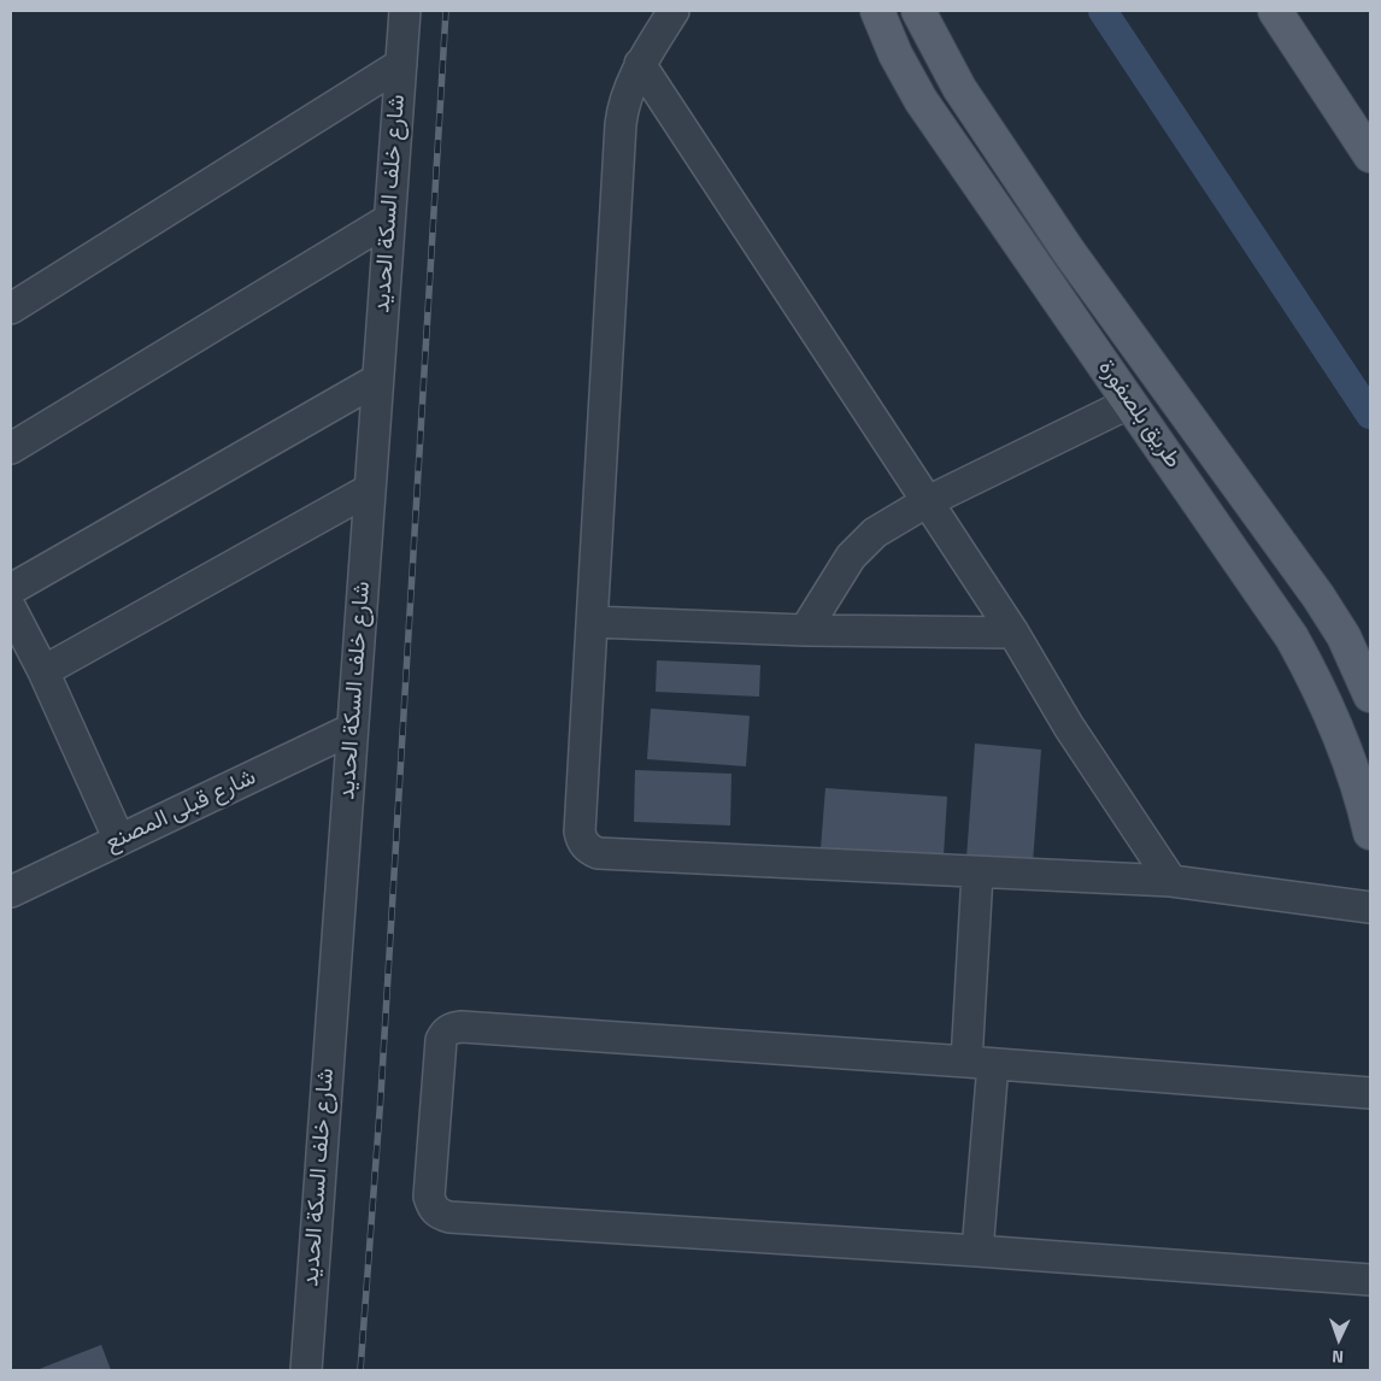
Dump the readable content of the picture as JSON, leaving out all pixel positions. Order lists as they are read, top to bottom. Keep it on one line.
{"streets":{"main road":["طريق بلصفورة"],"street":["شارع خلف السكة الحديد","شارع قبلى المصنع"]},"crossings":[["شارع خلف السكة الحديد","شارع قبلى المصنع"]],"north":"bottom"}
